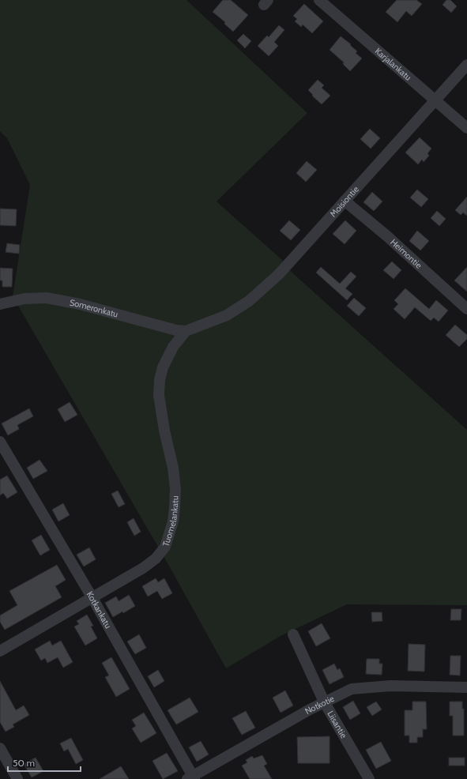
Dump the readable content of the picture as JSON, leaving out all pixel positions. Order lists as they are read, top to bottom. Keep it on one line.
{"streets":{"street":["Karjalankatu","Moisiontie","Heimontie","Someronkatu","Tuomelankatu","Kotkankatu","Notkotie","Liisantie"]},"crossings":[["Karjalankatu","Moisiontie"],["Moisiontie","Heimontie"],["Moisiontie","Someronkatu"],["Moisiontie","Tuomelankatu"],["Someronkatu","Tuomelankatu"],["Tuomelankatu","Kotkankatu"],["Kotkankatu","Notkotie"],["Notkotie","Liisantie"]],"scale_bar":"50 m"}
